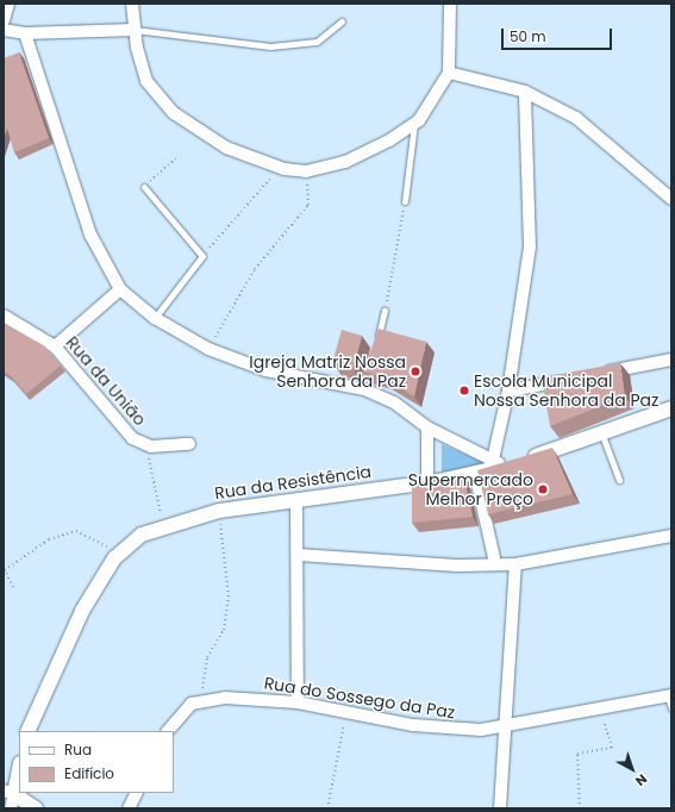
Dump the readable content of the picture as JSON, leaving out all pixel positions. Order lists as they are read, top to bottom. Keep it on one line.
{"streets":{"street":["Rua da União","Rua da Resistência","Rua do Sossego da Paz"]},"places":["Igreja Matriz Nossa Senhora da Paz","Escola Municipal Nossa Senhora da Paz","Supermercado Melhor Preço"],"legend":["Rua","Edifício"],"scale_bar":"50 m","north":"bottom right"}
